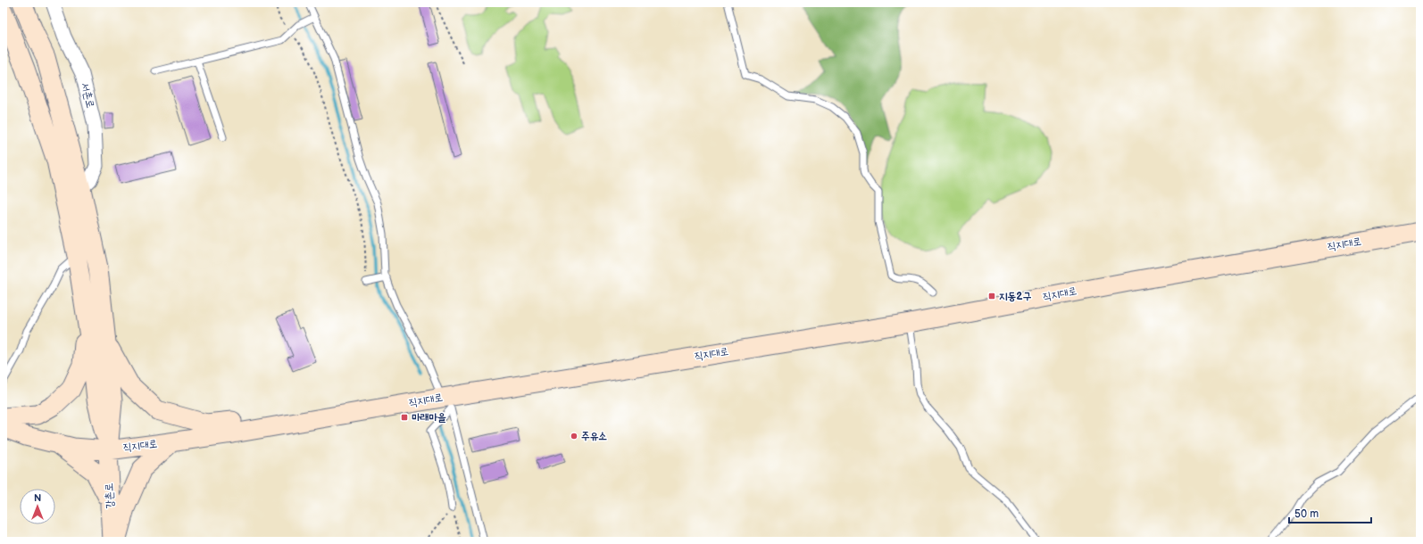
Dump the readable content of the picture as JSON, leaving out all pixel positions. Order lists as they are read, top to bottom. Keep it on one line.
{"streets":{"main road":["직지대로","강촌로"],"street":["서촌로"]},"crossings":[["직지대로","강촌로"]],"places":{"transit":["지동2구","마래마을"],"other":["주유소"]},"scale_bar":"50 m","north":"top"}
